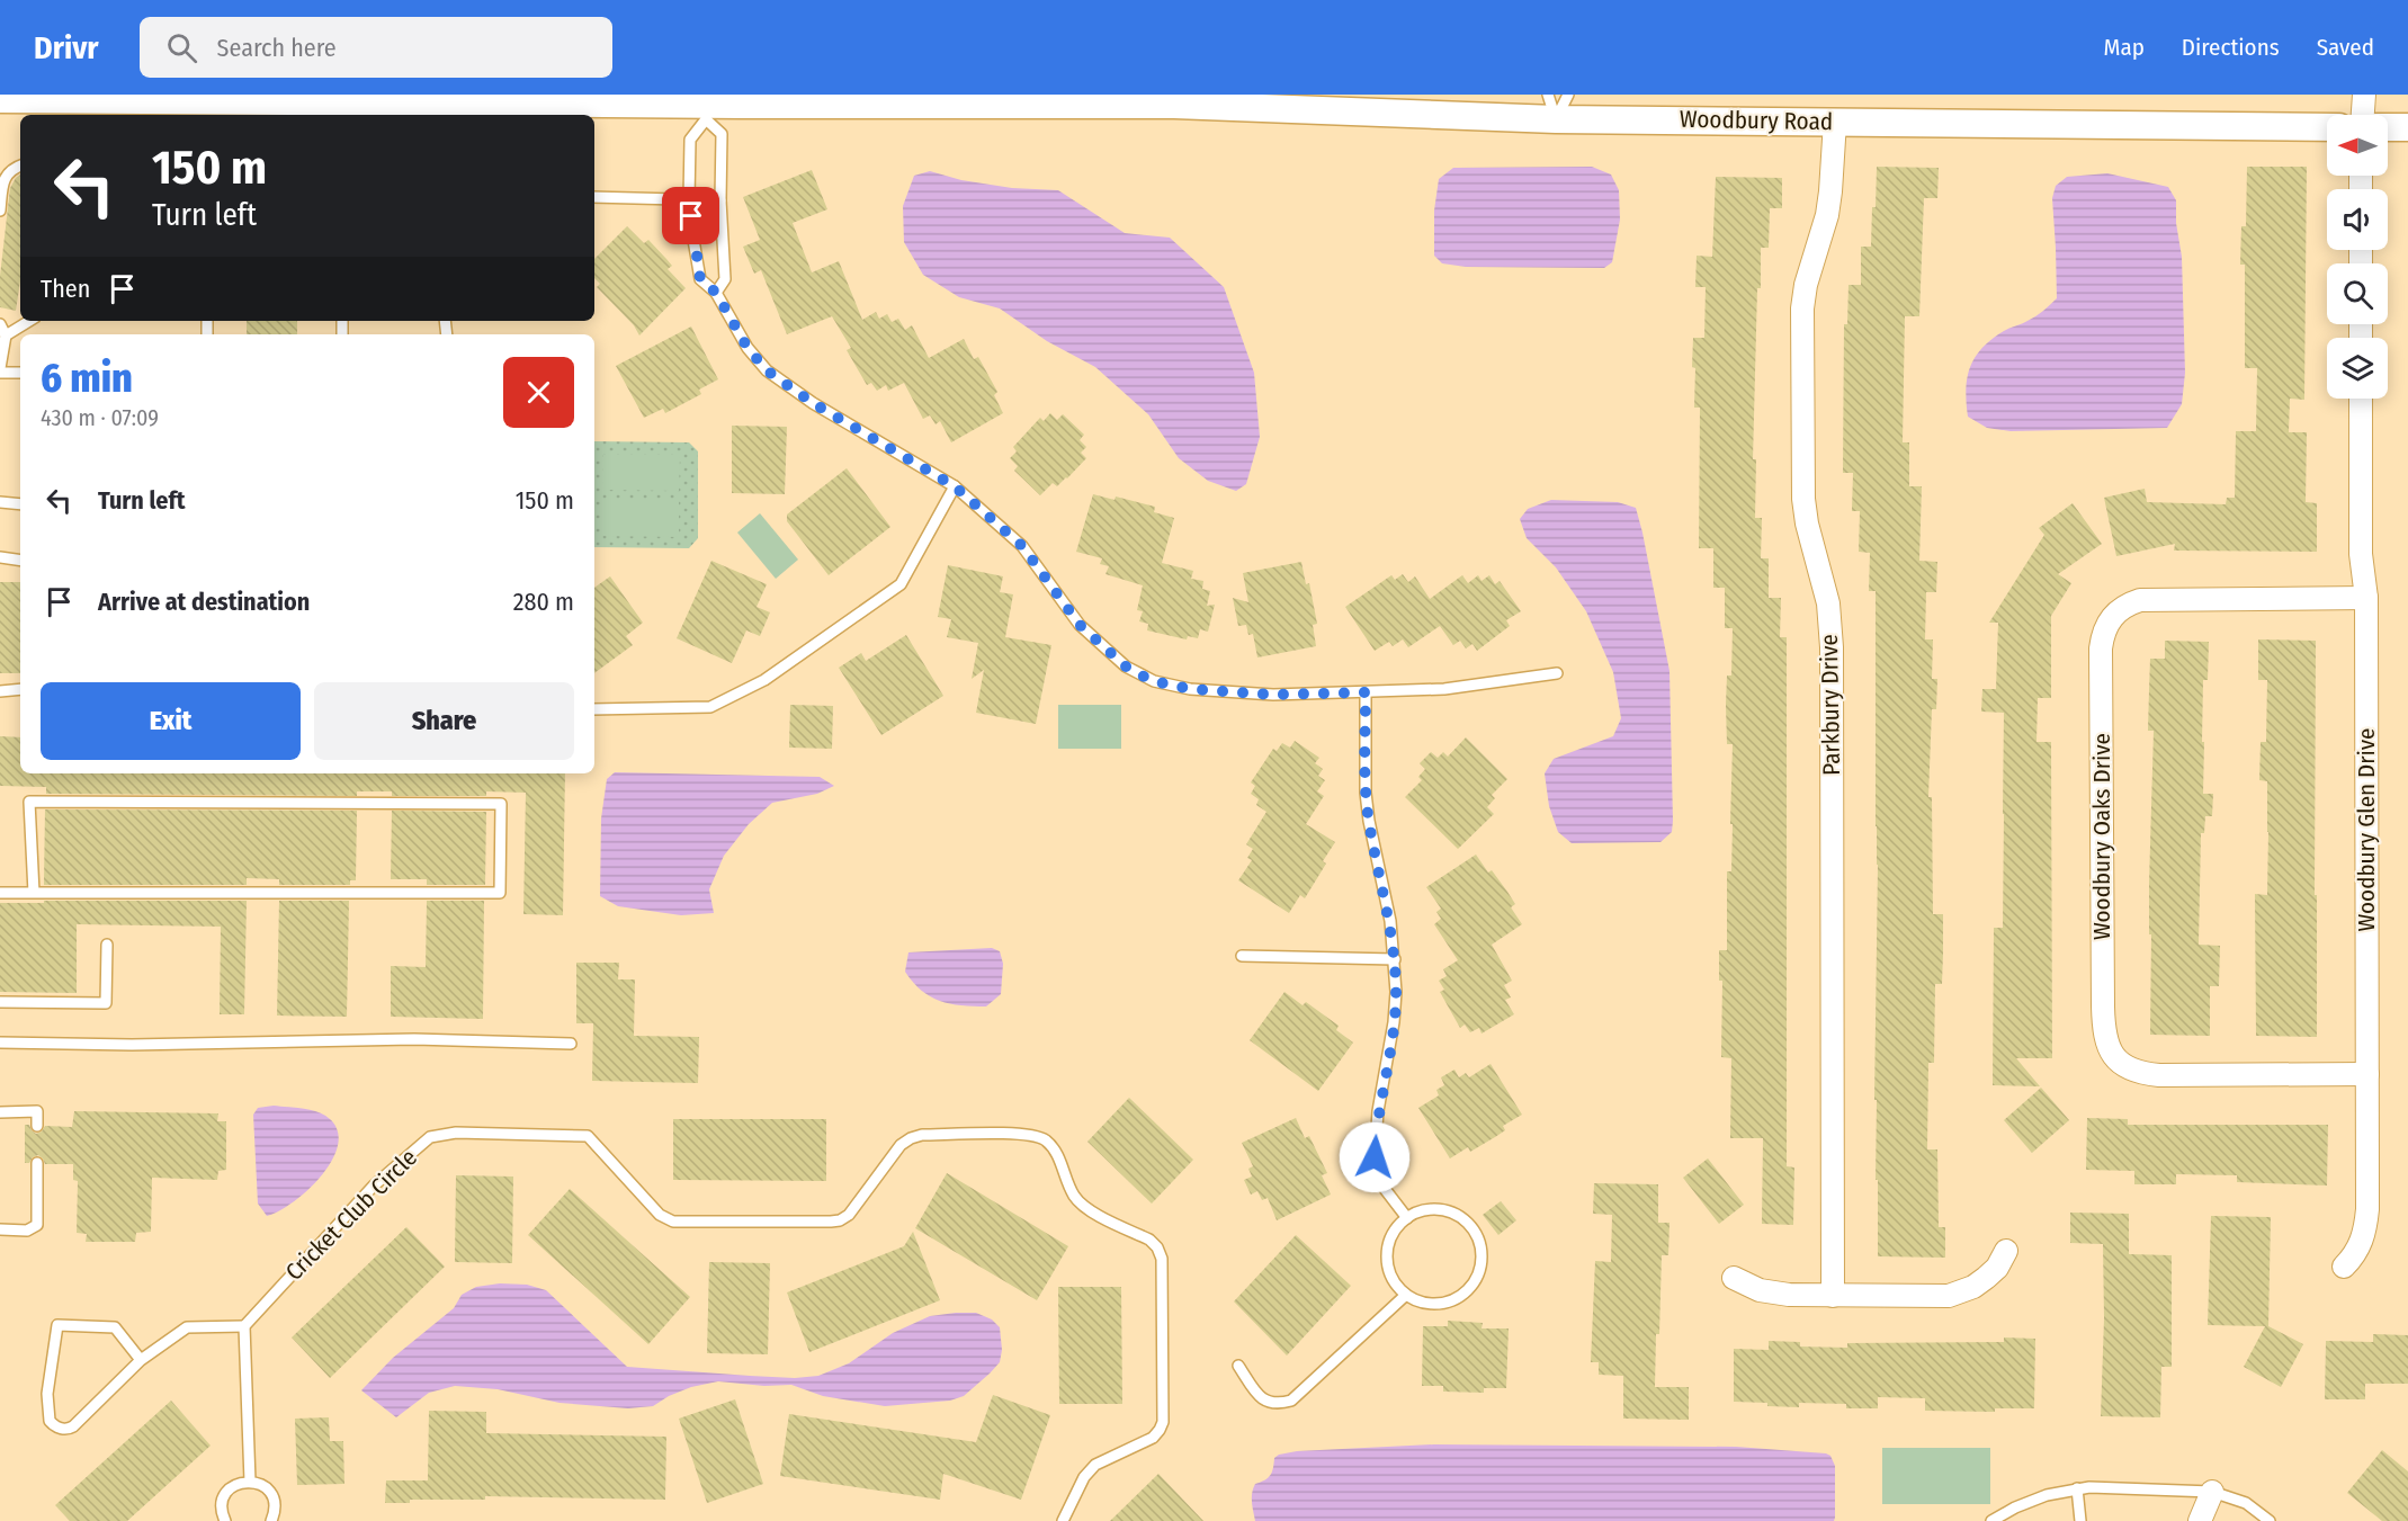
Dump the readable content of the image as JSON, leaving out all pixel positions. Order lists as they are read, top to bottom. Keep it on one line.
{"streets":{"street":["Woodbury Road","Parkbury Drive","Woodbury Glen Drive","Woodbury Oaks Drive"],"lane":["Cricket Club Circle"]},"crossings":[["Woodbury Road","Parkbury Drive"],["Woodbury Glen Drive","Woodbury Oaks Drive"]],"north":"left","page":{"header":"Drivr","search":"Search here","nav":["Map","Directions","Saved"],"turn":["150 m","Turn left"],"then":"Then","heading":["6 min","430 m · 07:09"],"list":[{"name":"Turn left","value":"150 m"},{"name":"Arrive at destination","value":"280 m"}],"buttons":["Exit","Share"]}}
